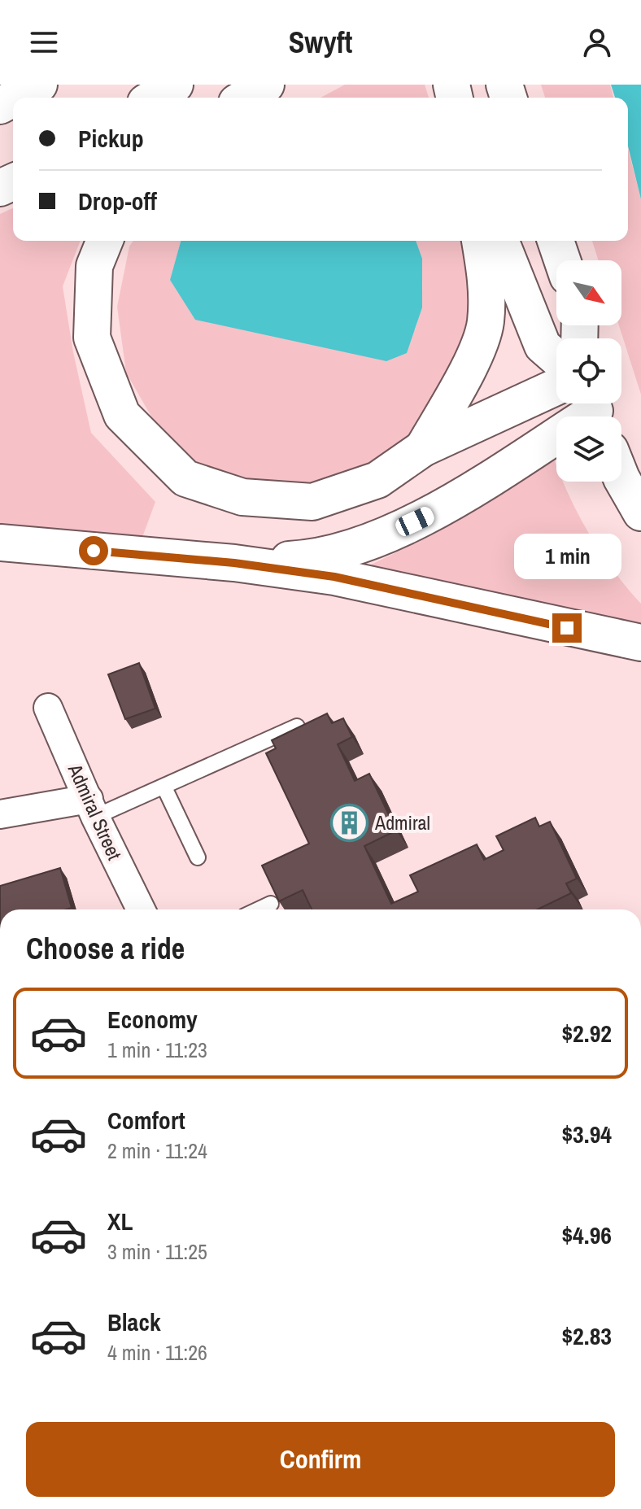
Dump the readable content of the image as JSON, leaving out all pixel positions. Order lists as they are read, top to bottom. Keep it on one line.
{"streets":{"street":["Admiral Street"]},"places":{"building":["Admiral"]},"north":"bottom right","page":{"header":"Swyft","banner":["Pickup","Drop-off"],"bubble":"1 min","heading":"Choose a ride","list":[{"name":"Economy","note":"1 min · 11:23","value":"$2.92"},{"name":"Comfort","note":"2 min · 11:24","value":"$3.94"},{"name":"XL","note":"3 min · 11:25","value":"$4.96"},{"name":"Black","note":"4 min · 11:26","value":"$2.83"}],"buttons":"Confirm"}}
